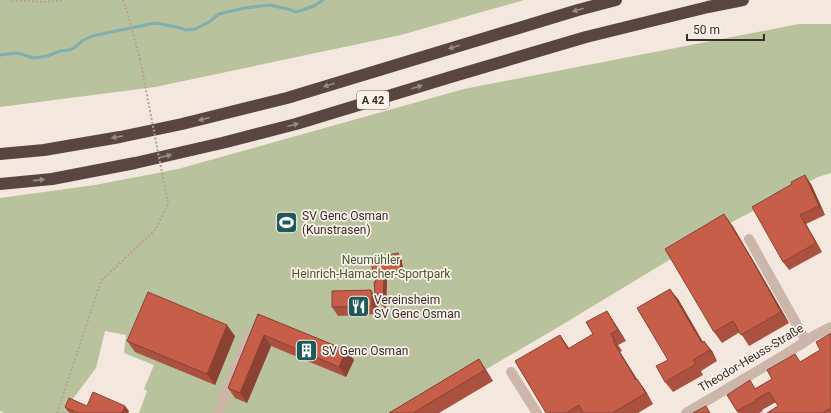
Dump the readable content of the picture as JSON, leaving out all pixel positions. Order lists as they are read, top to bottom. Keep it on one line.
{"streets":{"highway":["A 42"],"street":["Theodor-Heuss-Straße"]},"parks":["Neumühler Heinrich-Hamacher-Sportpark"],"places":{"sports":["SV Genc Osman (Kunstrasen)"],"restaurant":["Vereinsheim SV Genc Osman"],"building":["SV Genc Osman"]},"scale_bar":"50 m"}
